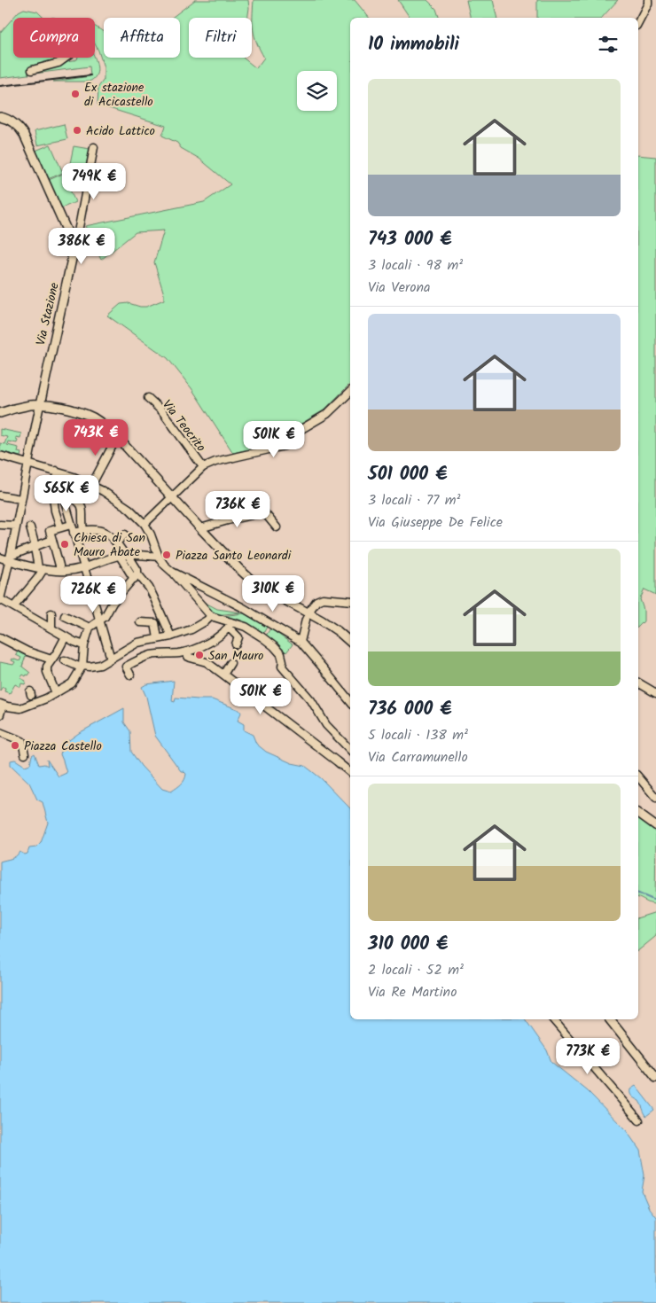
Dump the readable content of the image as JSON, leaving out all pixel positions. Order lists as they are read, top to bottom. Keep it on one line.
{"streets":{"main road":["Via Stazione"],"street":["Via Teocrito"]},"places":["Ex stazione di Acicastello","Acido Lattico","Chiesa di San Mauro Abate","Piazza Santo Leonardi","San Mauro","Piazza Castello"],"page":{"chip":["Compra","Affitta","Filtri"],"heading":"10 immobili","list":[{"name":"743 000 €","note":"3 locali · 98 m² · Via Verona"},{"name":"501 000 €","note":"3 locali · 77 m² · Via Giuseppe De Felice"},{"name":"736 000 €","note":"5 locali · 138 m² · Via Carramunello"},{"name":"310 000 €","note":"2 locali · 52 m² · Via Re Martino"}],"price":["749K €","386K €","743K €","501K €","565K €","736K €","310K €","726K €","501K €","773K €"]}}
